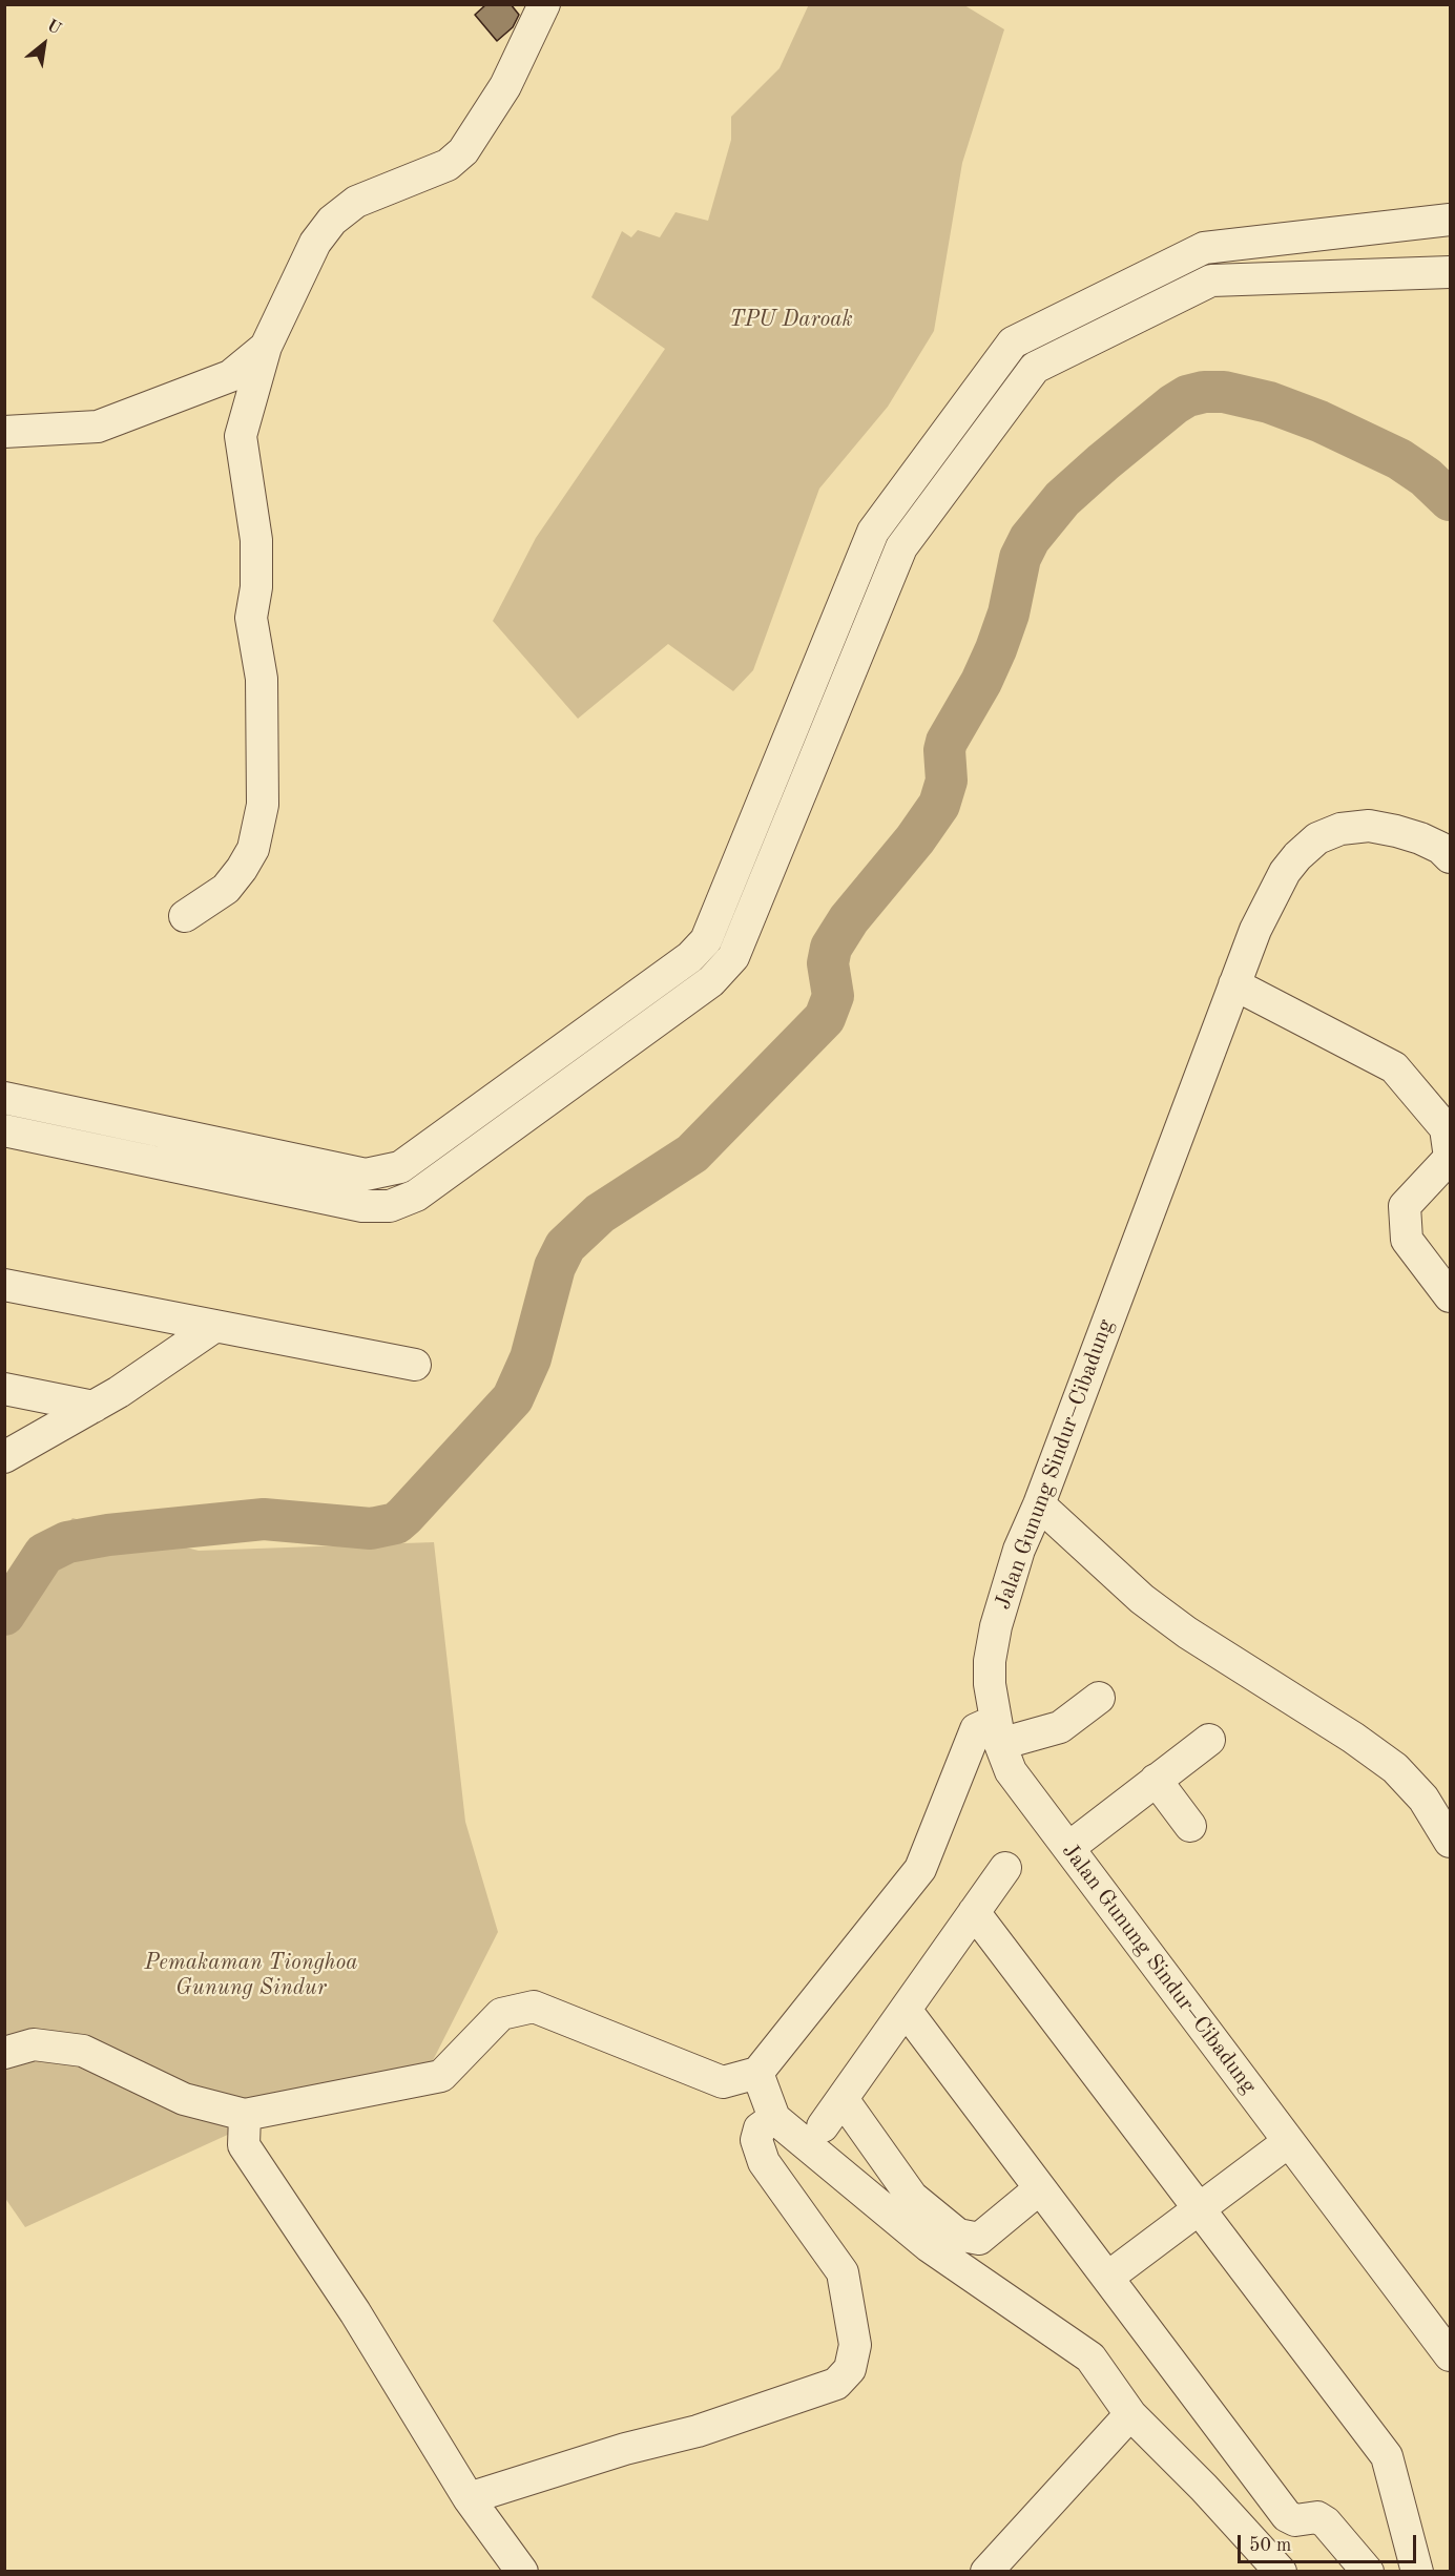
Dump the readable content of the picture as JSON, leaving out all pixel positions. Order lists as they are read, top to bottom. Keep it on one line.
{"streets":{"street":["Jalan Gunung Sindur–Cibadung"]},"parks":["TPU Daroak","Pemakaman Tionghoa Gunung Sindur"],"scale_bar":"50 m","north":"top right"}
